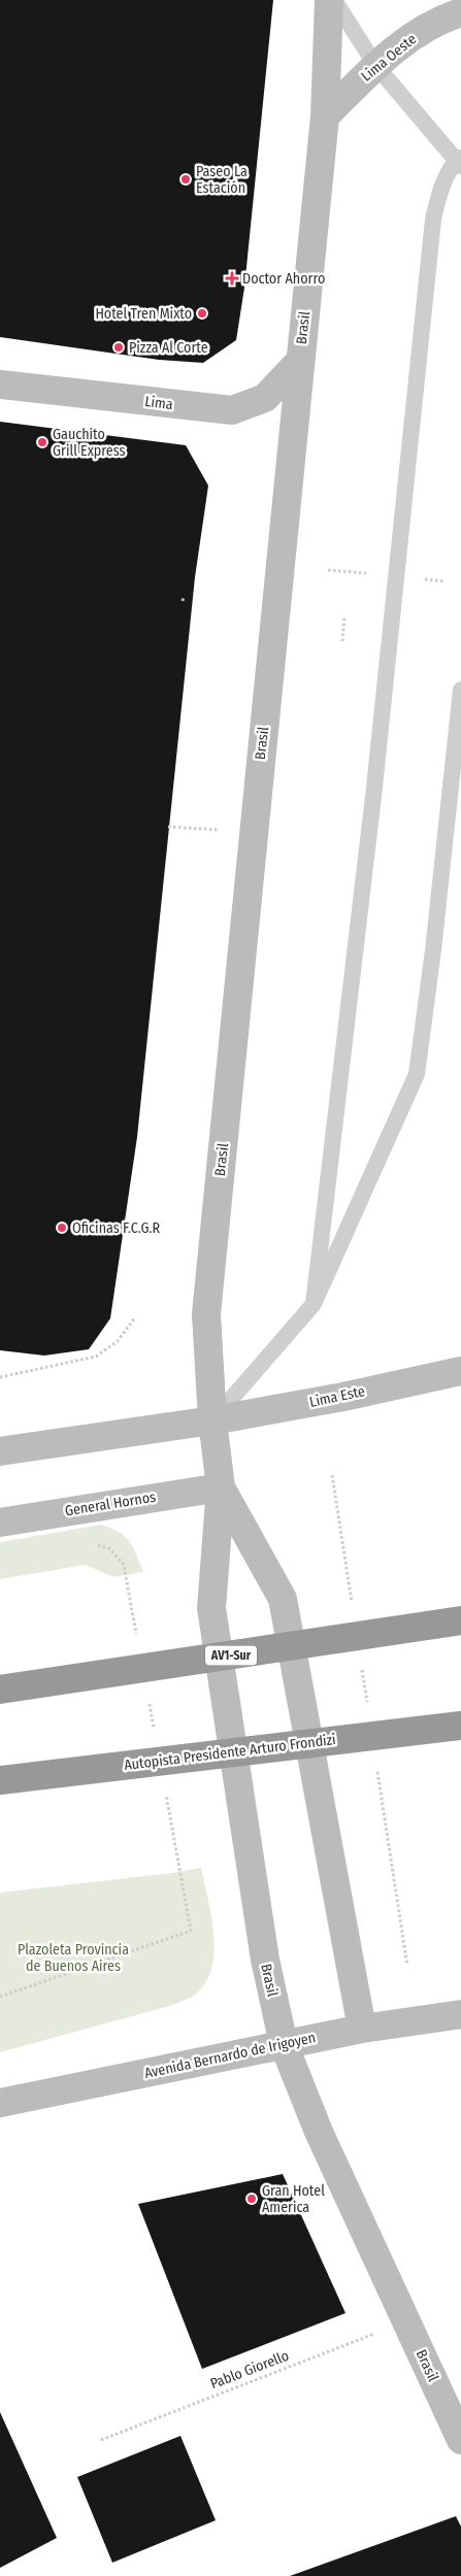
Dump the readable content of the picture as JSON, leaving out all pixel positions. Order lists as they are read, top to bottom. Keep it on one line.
{"streets":{"highway":["AV1-Sur","Autopista Presidente Arturo Frondizi"],"street":["Lima Oeste","Brasil","Lima","Lima Este","General Hornos","Avenida Bernardo de Irigoyen"],"path":["Pablo Giorello"]},"crossings":[["Lima Oeste","Brasil"],["Brasil","Lima"],["Brasil","Lima Este"],["Brasil","General Hornos"],["Brasil","Avenida Bernardo de Irigoyen"],["Brasil","Pablo Giorello"]],"parks":["Plazoleta Provincia de Buenos Aires"],"places":{"other":["Paseo La Estación","Hotel Tren Mixto","Pizza Al Corte","Gauchito Grill Express","Oficinas F.C.G.R","Gran Hotel America"],"health":["Doctor Ahorro"]}}
